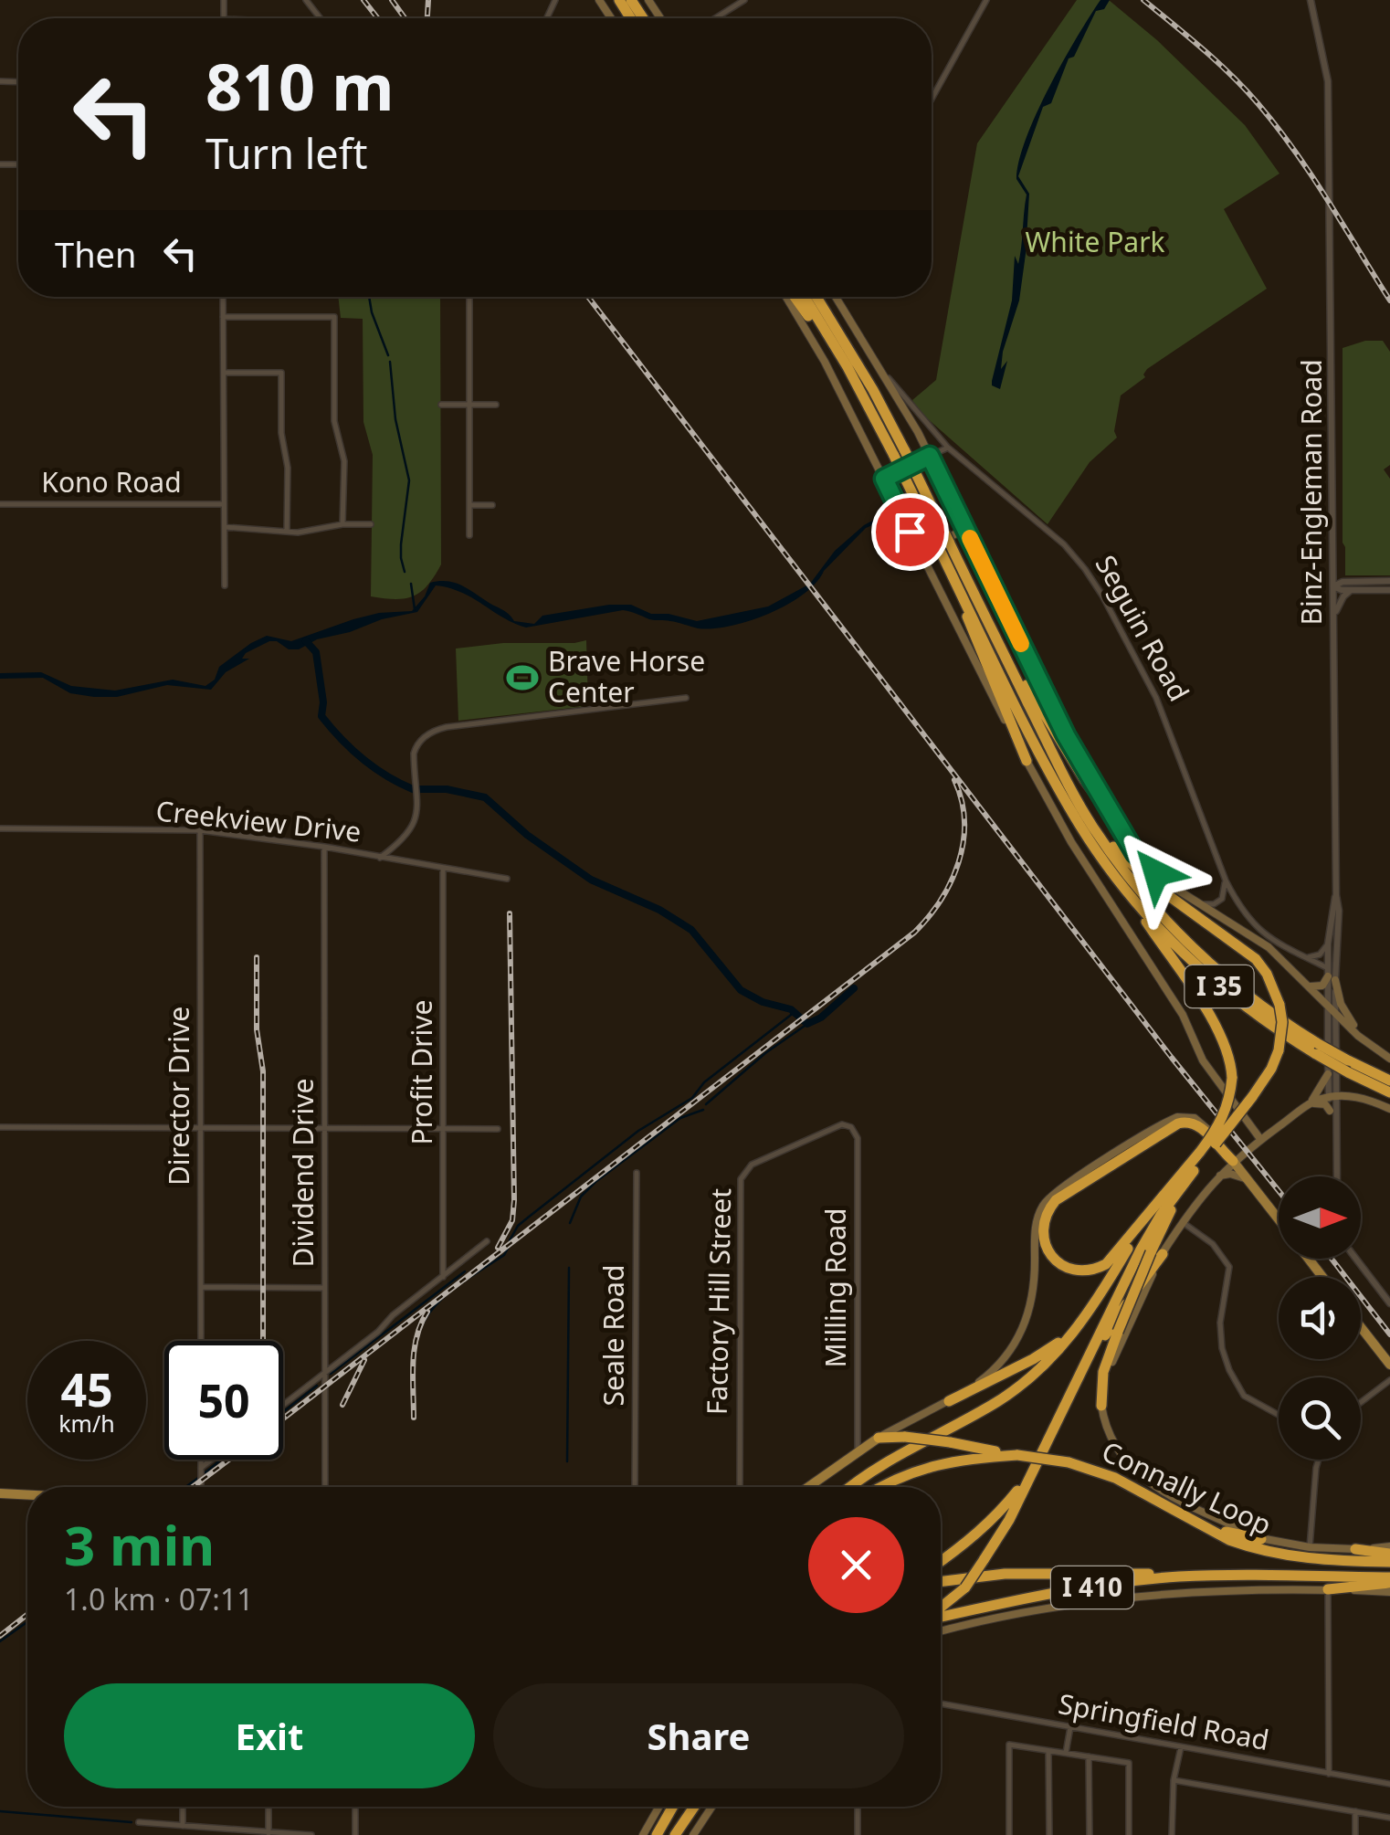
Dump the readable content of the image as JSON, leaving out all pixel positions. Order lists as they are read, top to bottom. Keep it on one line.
{"streets":{"highway":["I 35","Connally Loop","I 410"],"street":["Kono Road","Binz-Engleman Road","Seguin Road","Creekview Drive","Profit Drive","Director Drive","Dividend Drive","Milling Road","Factory Hill Street","Seale Road","Springfield Road"]},"crossings":[["Binz-Engleman Road","Seguin Road"],["Creekview Drive","Director Drive"],["Creekview Drive","Dividend Drive"],["Milling Road","Factory Hill Street"]],"parks":["White Park"],"places":{"sports":["Brave Horse Center"]},"north":"right","page":{"turn":["810 m","Turn left"],"then":"Then","speed":"45 km/h","limit":"50","heading":["3 min","1.0 km · 07:11"],"buttons":["Exit","Share"]}}
